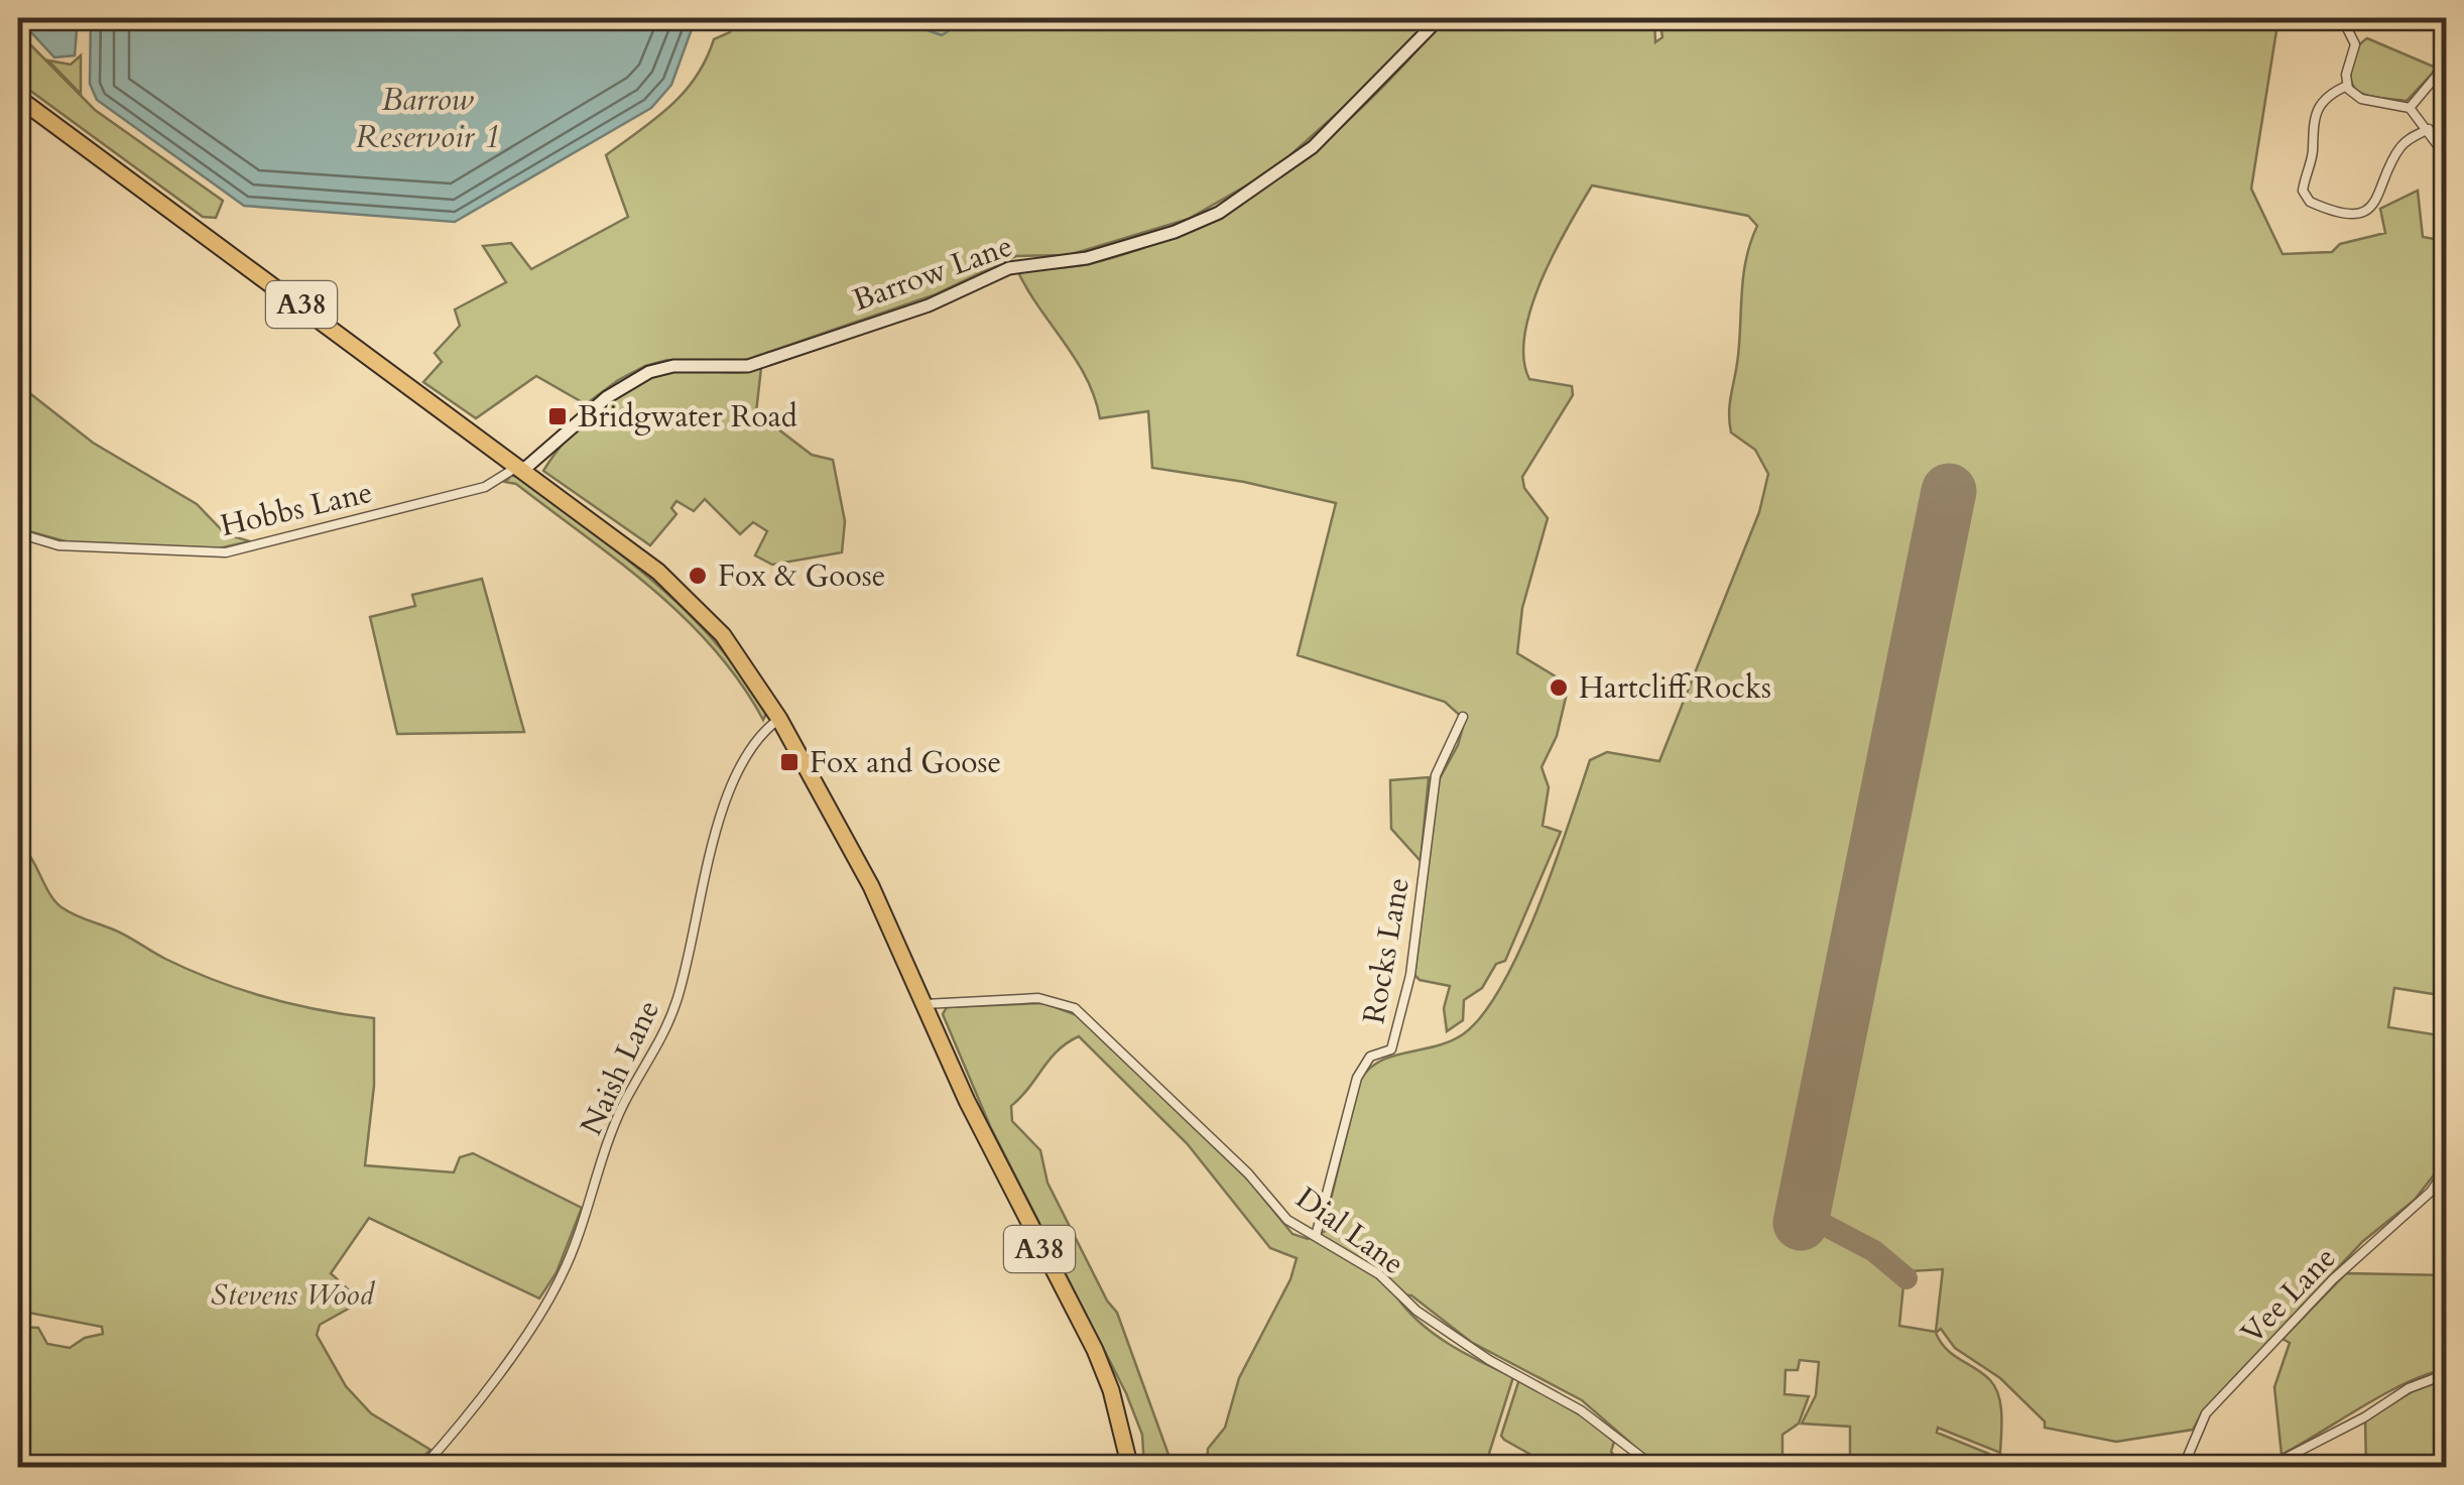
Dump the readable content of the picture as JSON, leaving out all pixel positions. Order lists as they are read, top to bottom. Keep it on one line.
{"streets":{"highway":["A38"],"main road":["Barrow Lane"],"street":["Hobbs Lane","Rocks Lane","Naish Lane","Dial Lane","Vee Lane"]},"crossings":[["Barrow Lane","A38"],["Barrow Lane","Hobbs Lane"],["A38","Hobbs Lane"],["A38","Naish Lane"],["A38","Dial Lane"],["Rocks Lane","Dial Lane"]],"water":["Barrow Reservoir 1"],"parks":["Stevens Wood"],"places":{"transit":["Bridgwater Road","Fox and Goose"],"other":["Fox & Goose","Hartcliff Rocks"]}}
